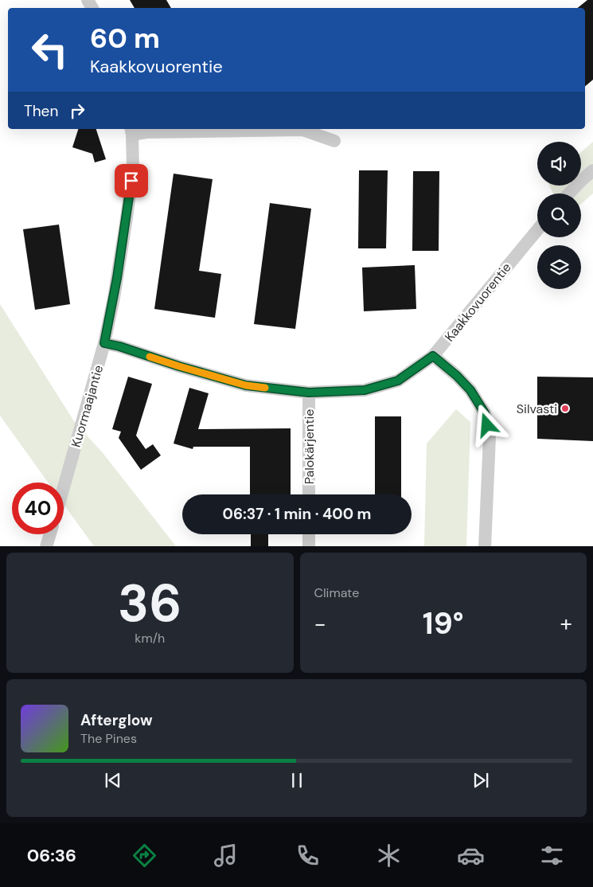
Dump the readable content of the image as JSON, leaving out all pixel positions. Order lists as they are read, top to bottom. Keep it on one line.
{"streets":{"street":["Kaakkovuorentie","Kuormaajantie","Palokärjentie"]},"crossings":[["Kaakkovuorentie","Kuormaajantie"],["Kaakkovuorentie","Palokärjentie"]],"places":["Silvasti"],"page":{"turn":["60 m","Kaakkovuorentie"],"then":"Then","limit":"40","trip":"06:37 · 1 min · 400 m","tile":[["36","km/h"],"Climate"],"heat":["−","19°","+"],"song":["Afterglow","The Pines"],"tabs":"06:36"}}
